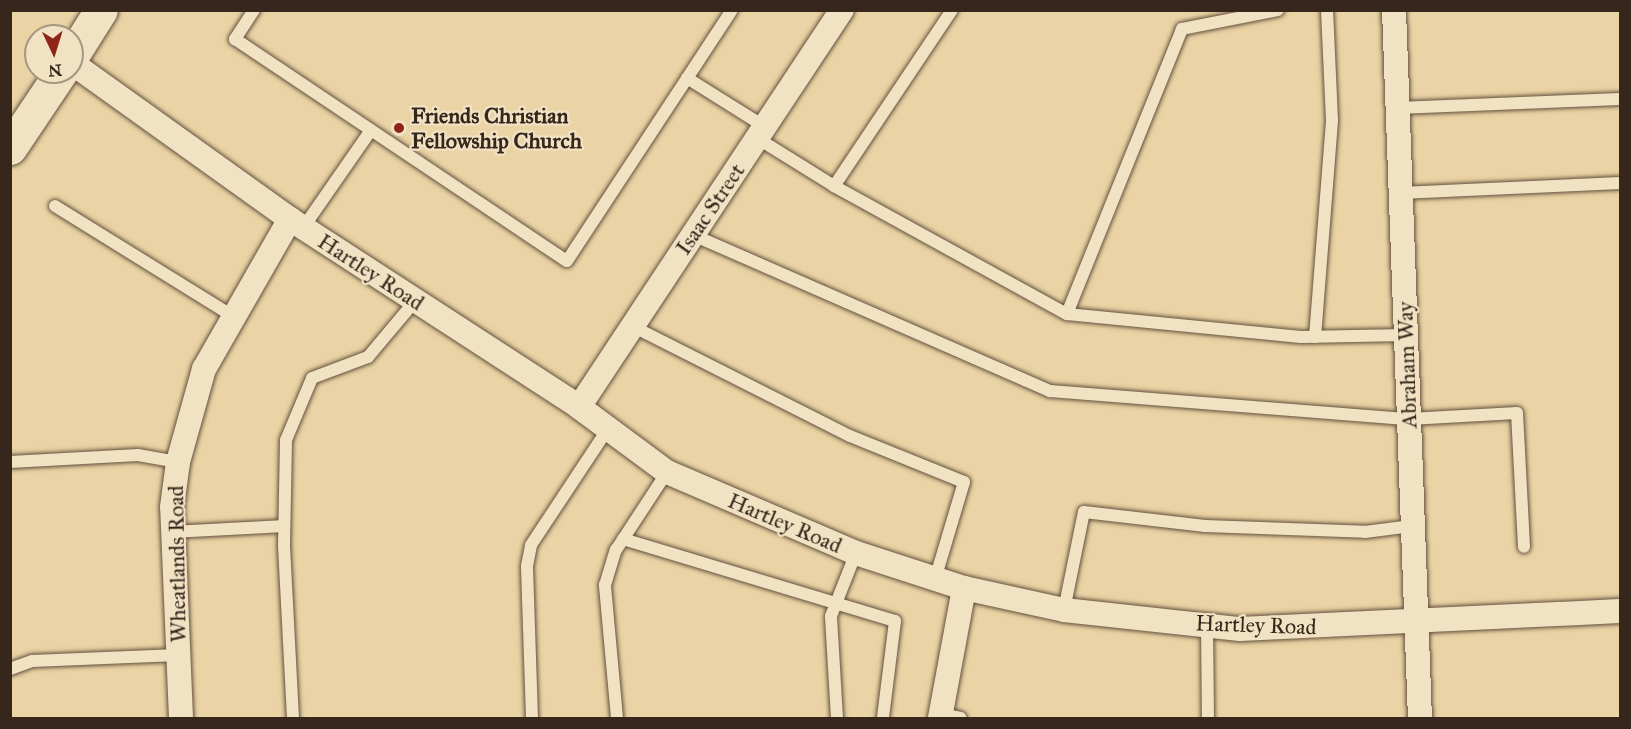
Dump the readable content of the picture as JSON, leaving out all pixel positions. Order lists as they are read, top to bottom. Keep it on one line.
{"streets":{"street":["Isaac Street","Hartley Road","Abraham Way","Wheatlands Road"]},"crossings":[["Isaac Street","Hartley Road"],["Hartley Road","Abraham Way"],["Hartley Road","Wheatlands Road"]],"places":["Friends Christian Fellowship Church"],"north":"bottom"}
